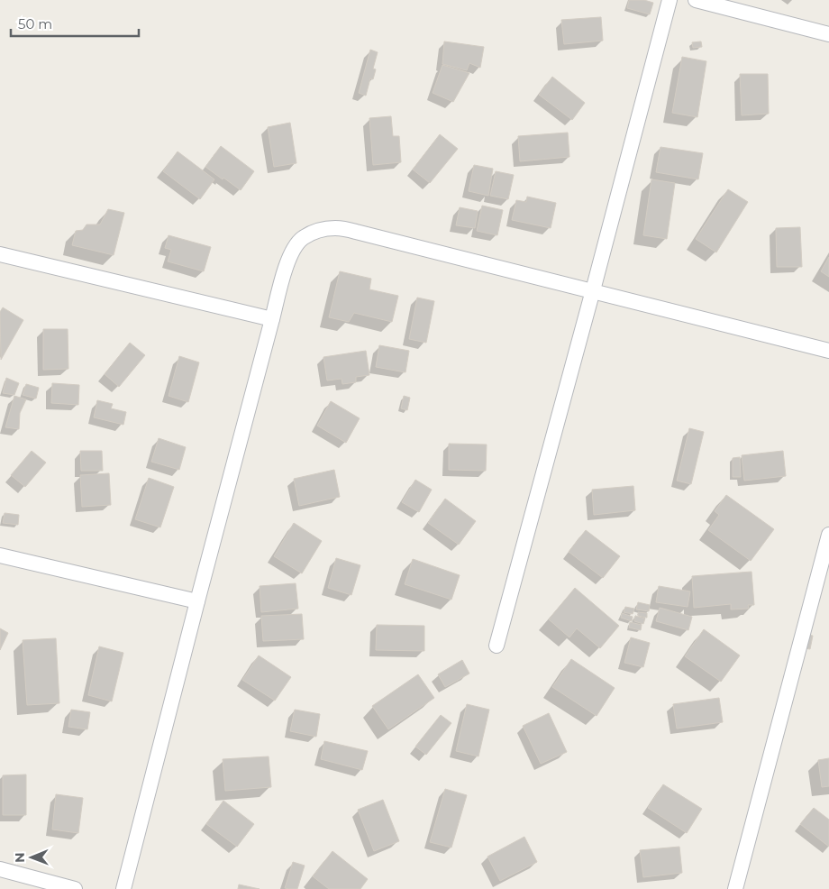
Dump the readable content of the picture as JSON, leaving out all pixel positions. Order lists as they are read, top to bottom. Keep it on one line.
{"scale_bar":"50 m","north":"left"}
